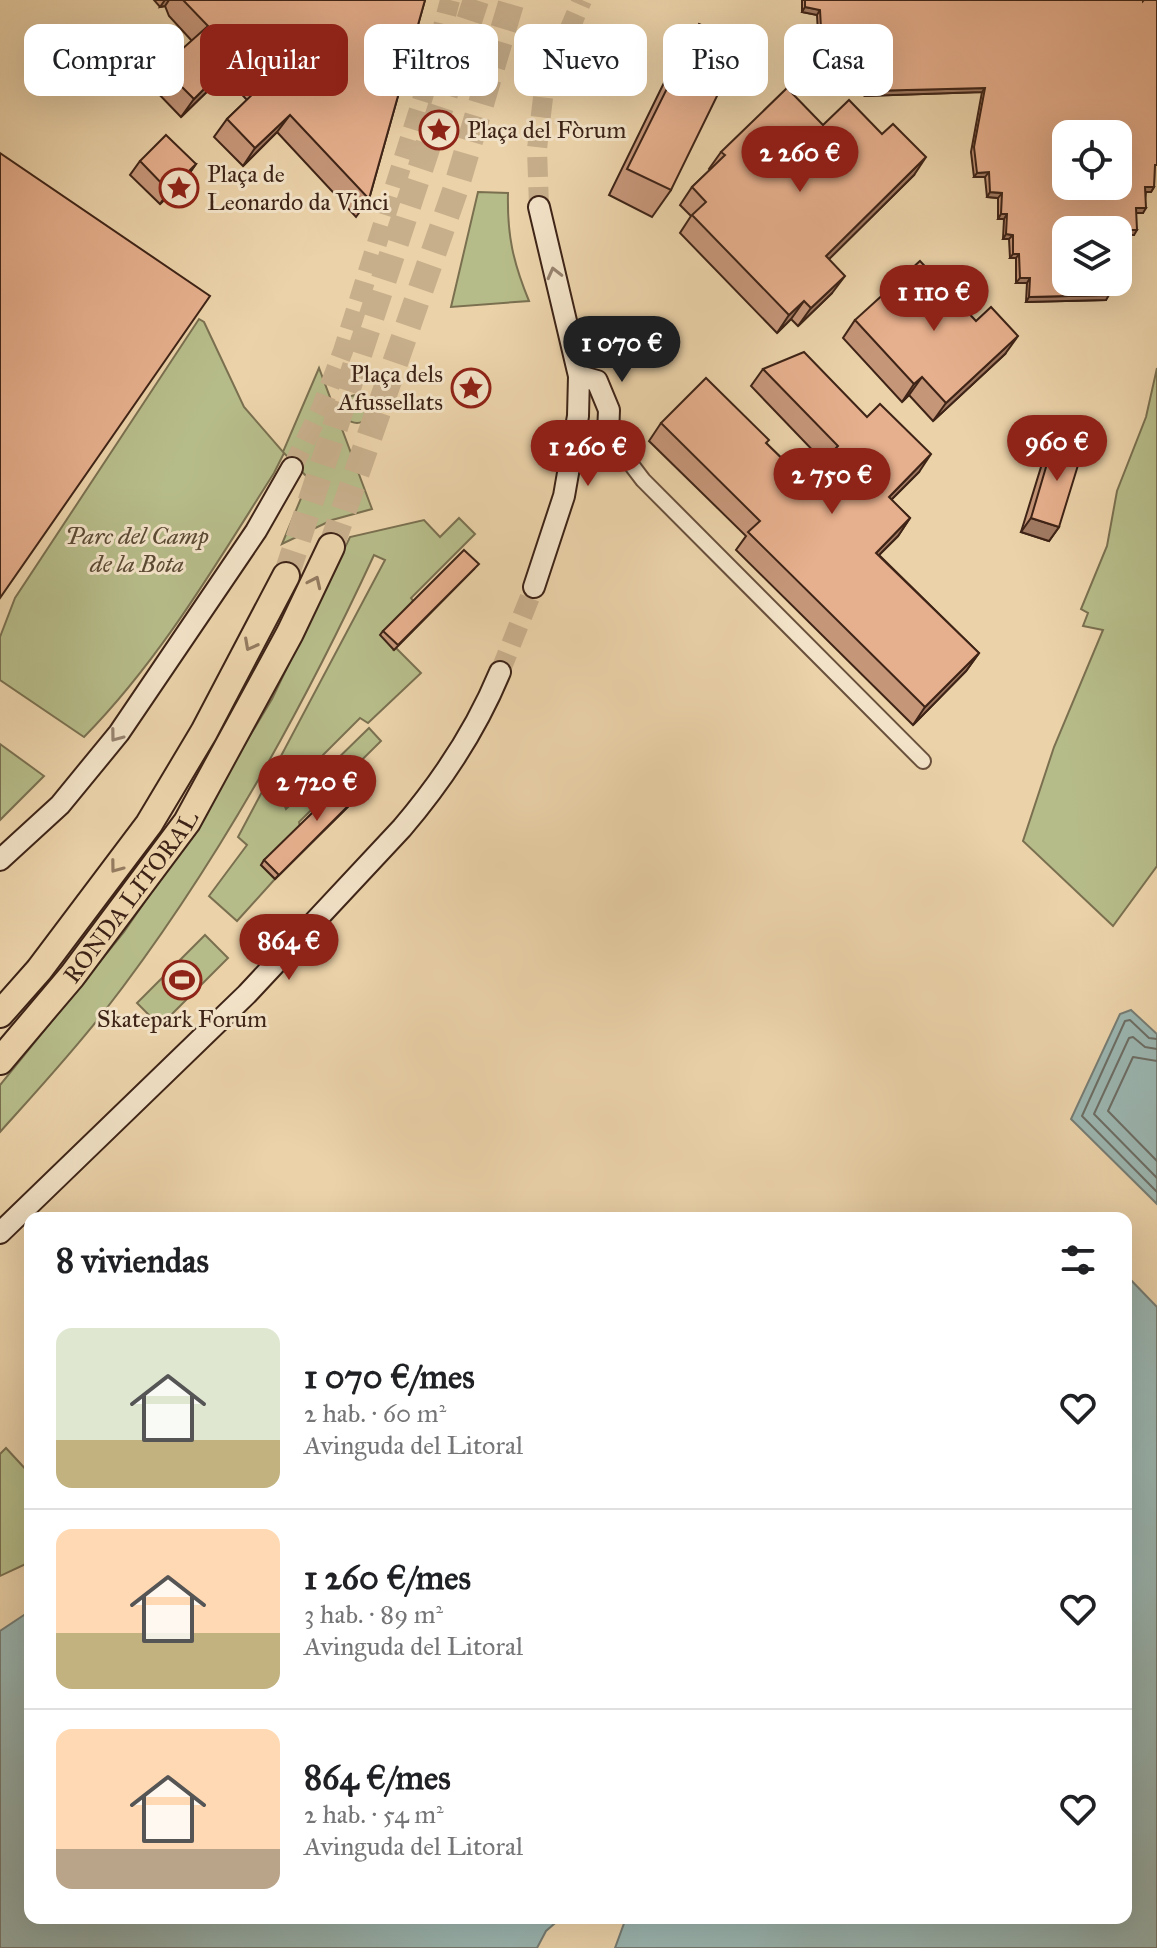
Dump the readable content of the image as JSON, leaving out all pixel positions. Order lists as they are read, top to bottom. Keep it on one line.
{"streets":{"highway":["RONDA LITORAL"]},"parks":["Parc del Camp de la Bota"],"places":{"place":["Plaça del Fòrum","Plaça de Leonardo da Vinci","Plaça dels Afussellats"],"sports":["Skatepark Forum"]},"page":{"chip":["Comprar","Alquilar","Filtros","Nuevo","Piso","Casa"],"price":["2 260 €","1 110 €","1 070 €","960 €","1 260 €","2 750 €","2 720 €","864 €"],"heading":"8 viviendas","list":[{"name":"1 070 €/mes","note":"2 hab. · 60 m² · Avinguda del Litoral"},{"name":"1 260 €/mes","note":"3 hab. · 89 m² · Avinguda del Litoral"},{"name":"864 €/mes","note":"2 hab. · 54 m² · Avinguda del Litoral"}]}}
